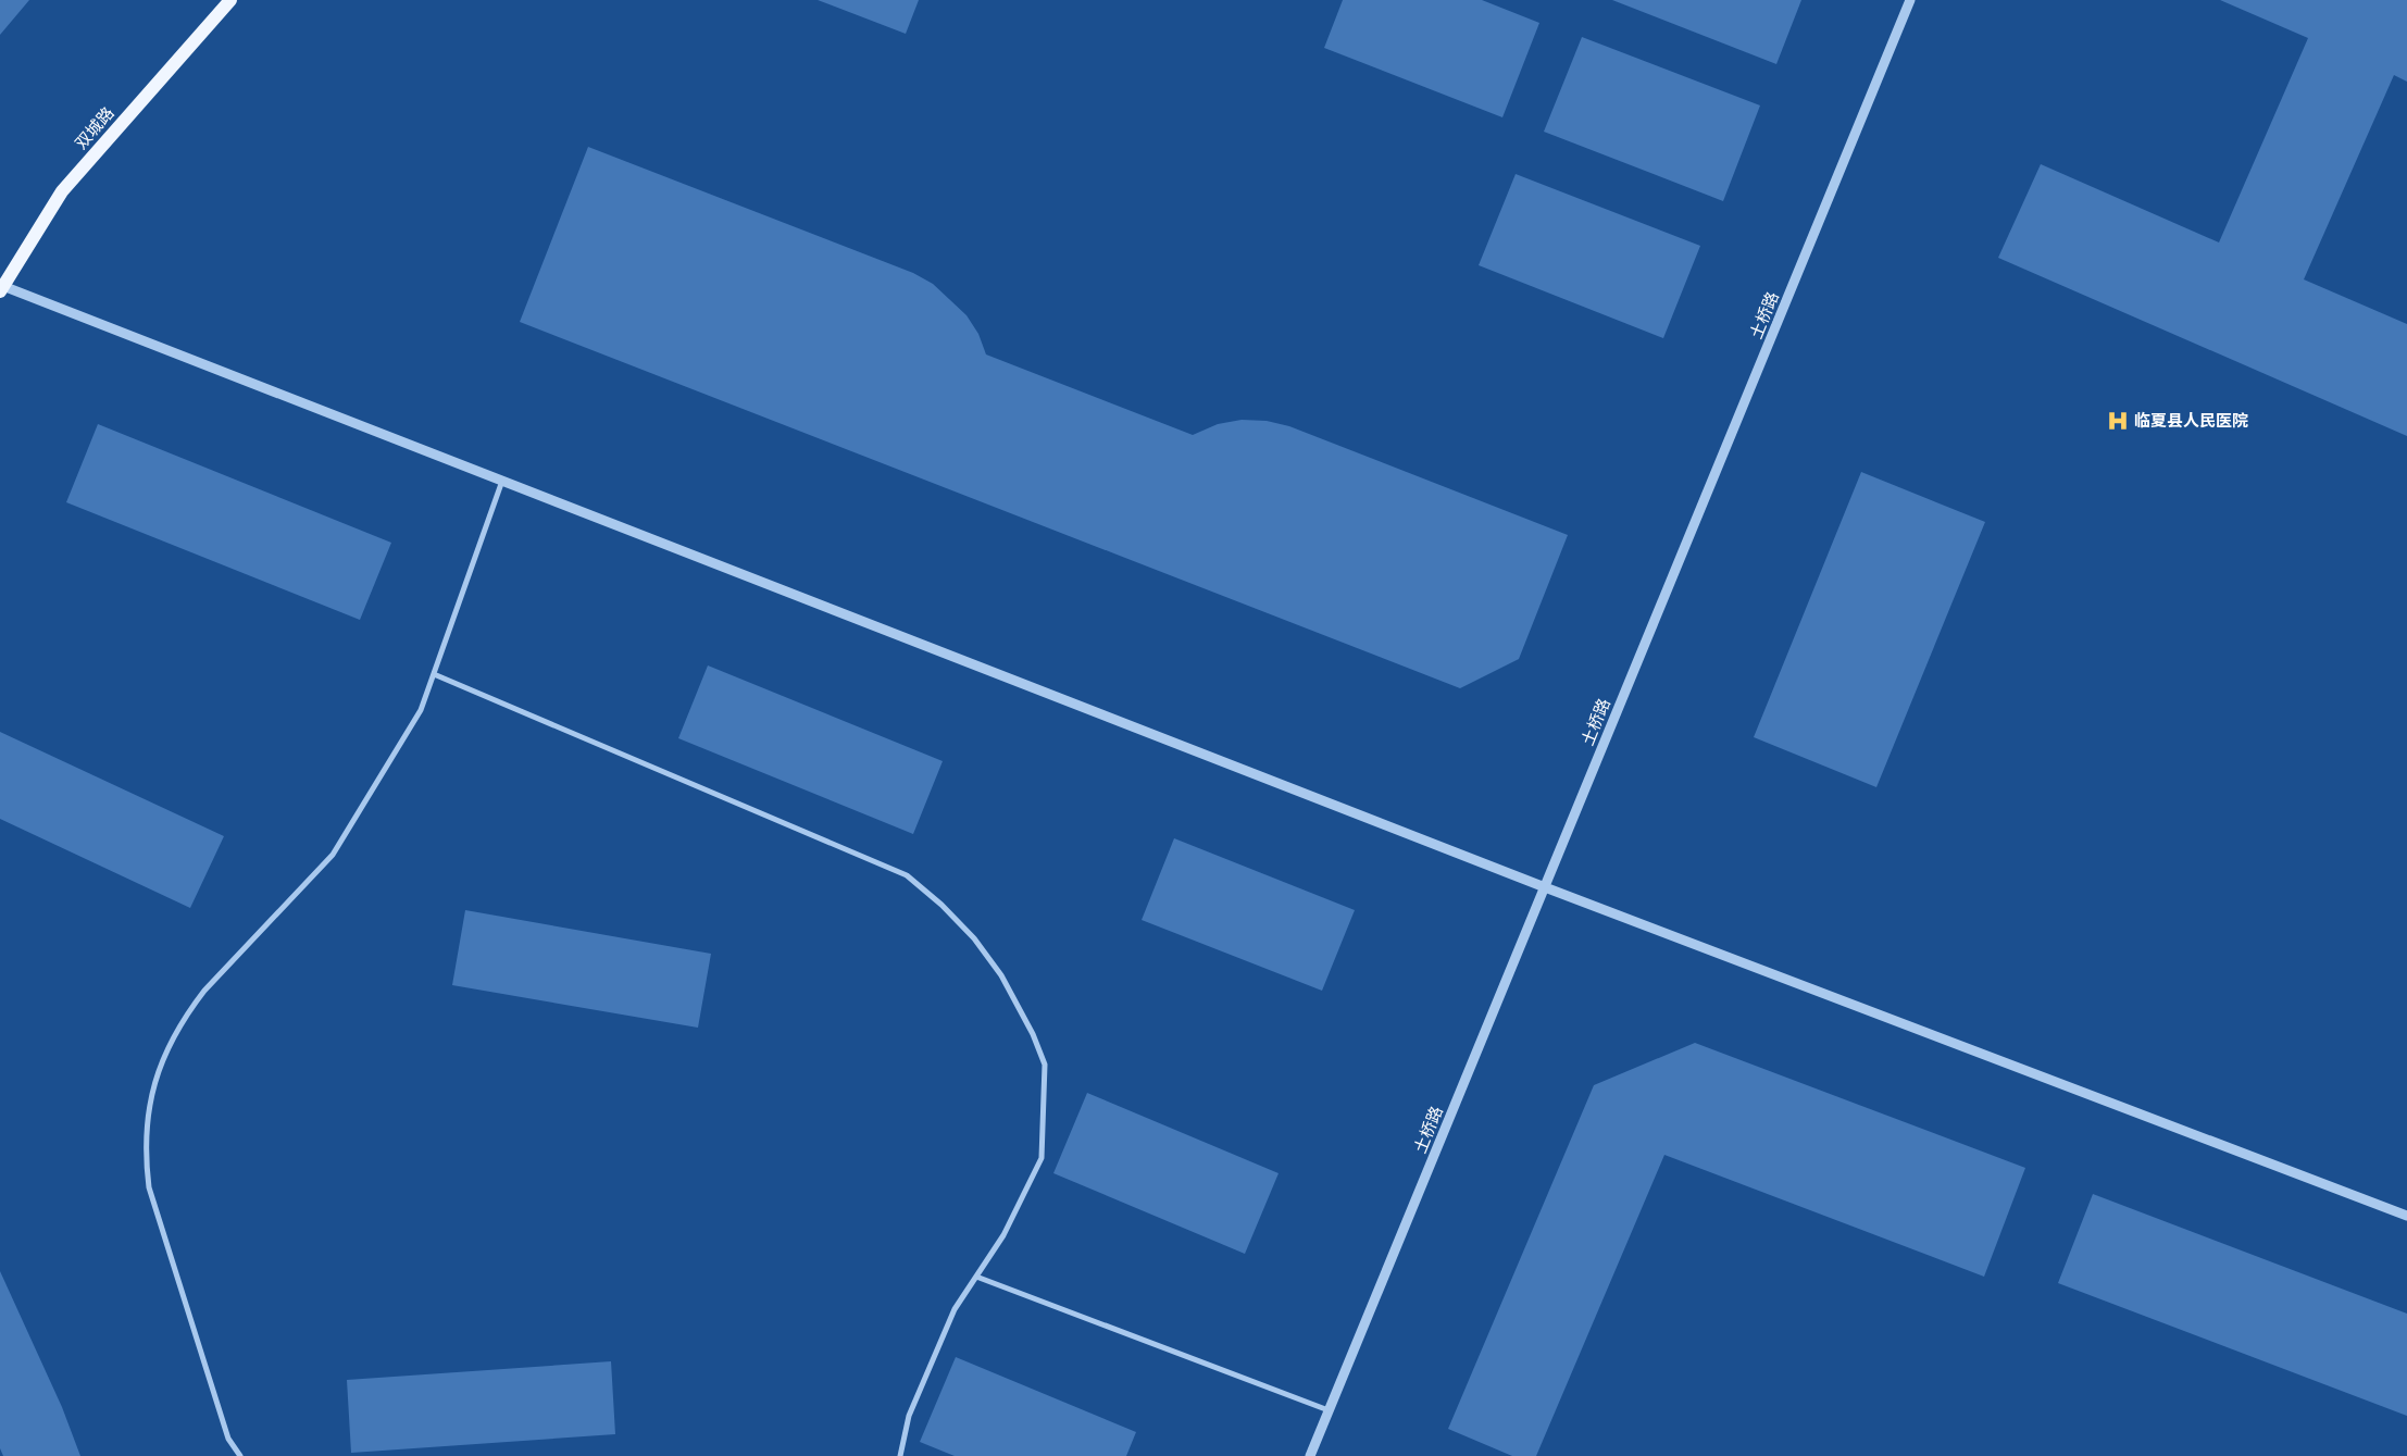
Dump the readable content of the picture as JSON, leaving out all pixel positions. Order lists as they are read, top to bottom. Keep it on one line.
{"streets":{"main road":["双城路"],"street":["土桥路"]},"places":{"hospital":["临夏县人民医院"]}}
